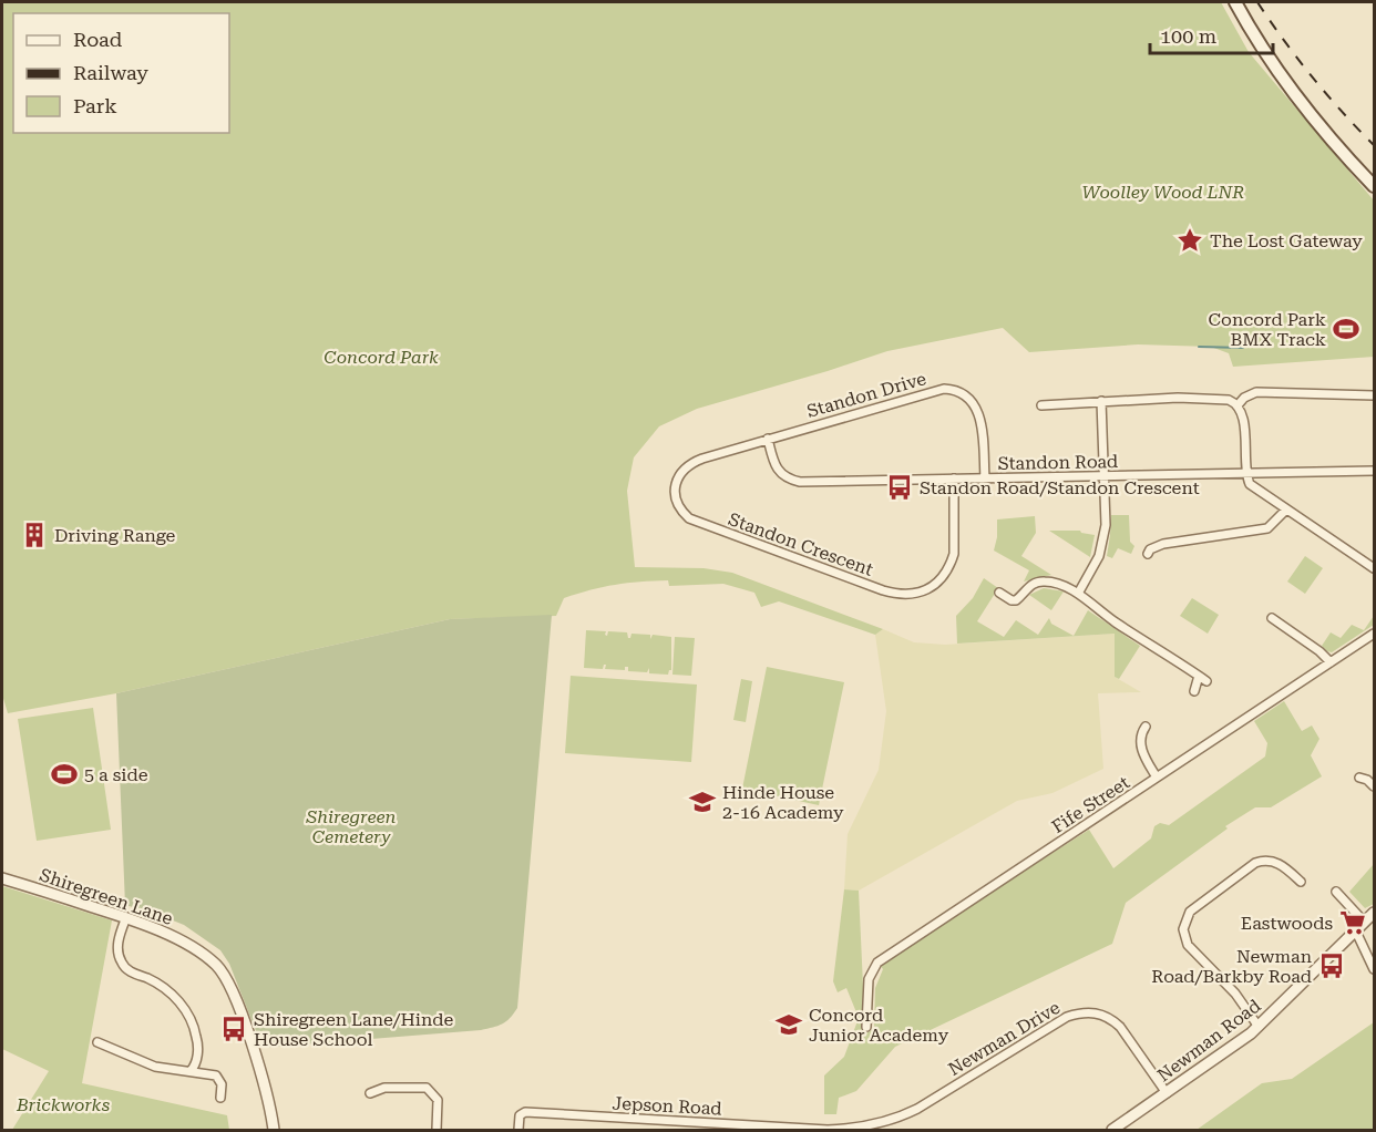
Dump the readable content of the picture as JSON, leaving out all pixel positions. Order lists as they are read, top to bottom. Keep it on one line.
{"streets":{"street":["Standon Drive","Standon Road","Standon Crescent","Fife Street","Shiregreen Lane","Newman Drive","Newman Road","Jepson Road"]},"crossings":[["Standon Drive","Standon Road"],["Standon Drive","Standon Crescent"],["Standon Road","Standon Crescent"],["Newman Drive","Newman Road"],["Newman Drive","Jepson Road"]],"parks":["Woolley Wood LNR","Concord Park","Shiregreen Cemetery","Brickworks"],"places":{"place":["The Lost Gateway"],"sports":["Concord Park BMX Track","5 a side"],"bus stop":["Standon Road/Standon Crescent","Newman Road/Barkby Road","Shiregreen Lane/Hinde House School"],"building":["Driving Range"],"school or university":["Hinde House 2-16 Academy","Concord Junior Academy"],"supermarket":["Eastwoods"]},"legend":["Road","Railway","Park"],"scale_bar":"100 m"}
